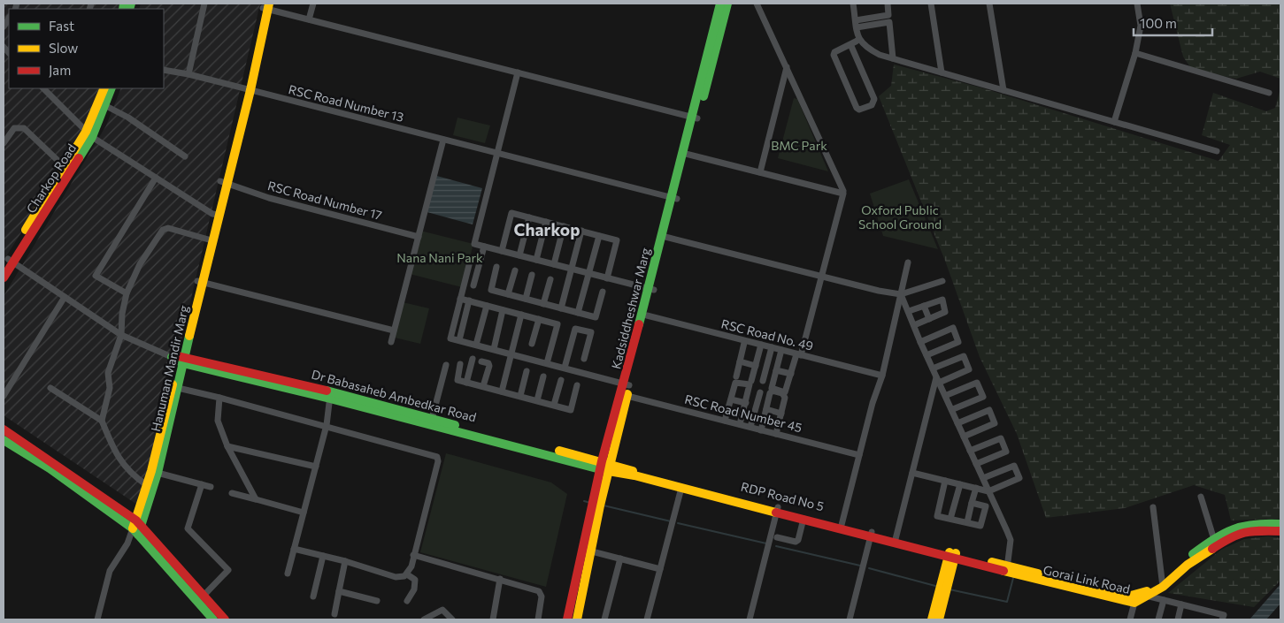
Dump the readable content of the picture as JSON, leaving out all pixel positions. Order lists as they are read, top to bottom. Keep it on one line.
{"streets":{"main road":["Charkop Road","Kadsiddheshwar Marg","Hanuman Mandir Marg","Dr Babasaheb Ambedkar Road","RDP Road No 5","Gorai Link Road"],"street":["RSC Road Number 13","RSC Road Number 17","RSC Road No. 49","RSC Road Number 45"]},"crossings":[["RSC Road Number 13","Kadsiddheshwar Marg"],["Charkop Road","Dr Babasaheb Ambedkar Road"],["Kadsiddheshwar Marg","RSC Road No. 49"],["Kadsiddheshwar Marg","Dr Babasaheb Ambedkar Road"],["Kadsiddheshwar Marg","RSC Road Number 45"],["Kadsiddheshwar Marg","RDP Road No 5"],["Hanuman Mandir Marg","Dr Babasaheb Ambedkar Road"],["Dr Babasaheb Ambedkar Road","RDP Road No 5"],["RDP Road No 5","Gorai Link Road"]],"districts":["Charkop"],"parks":["BMC Park","Oxford Public School Ground","Nana Nani Park"],"legend":["Fast","Slow","Jam"],"scale_bar":"100 m"}
